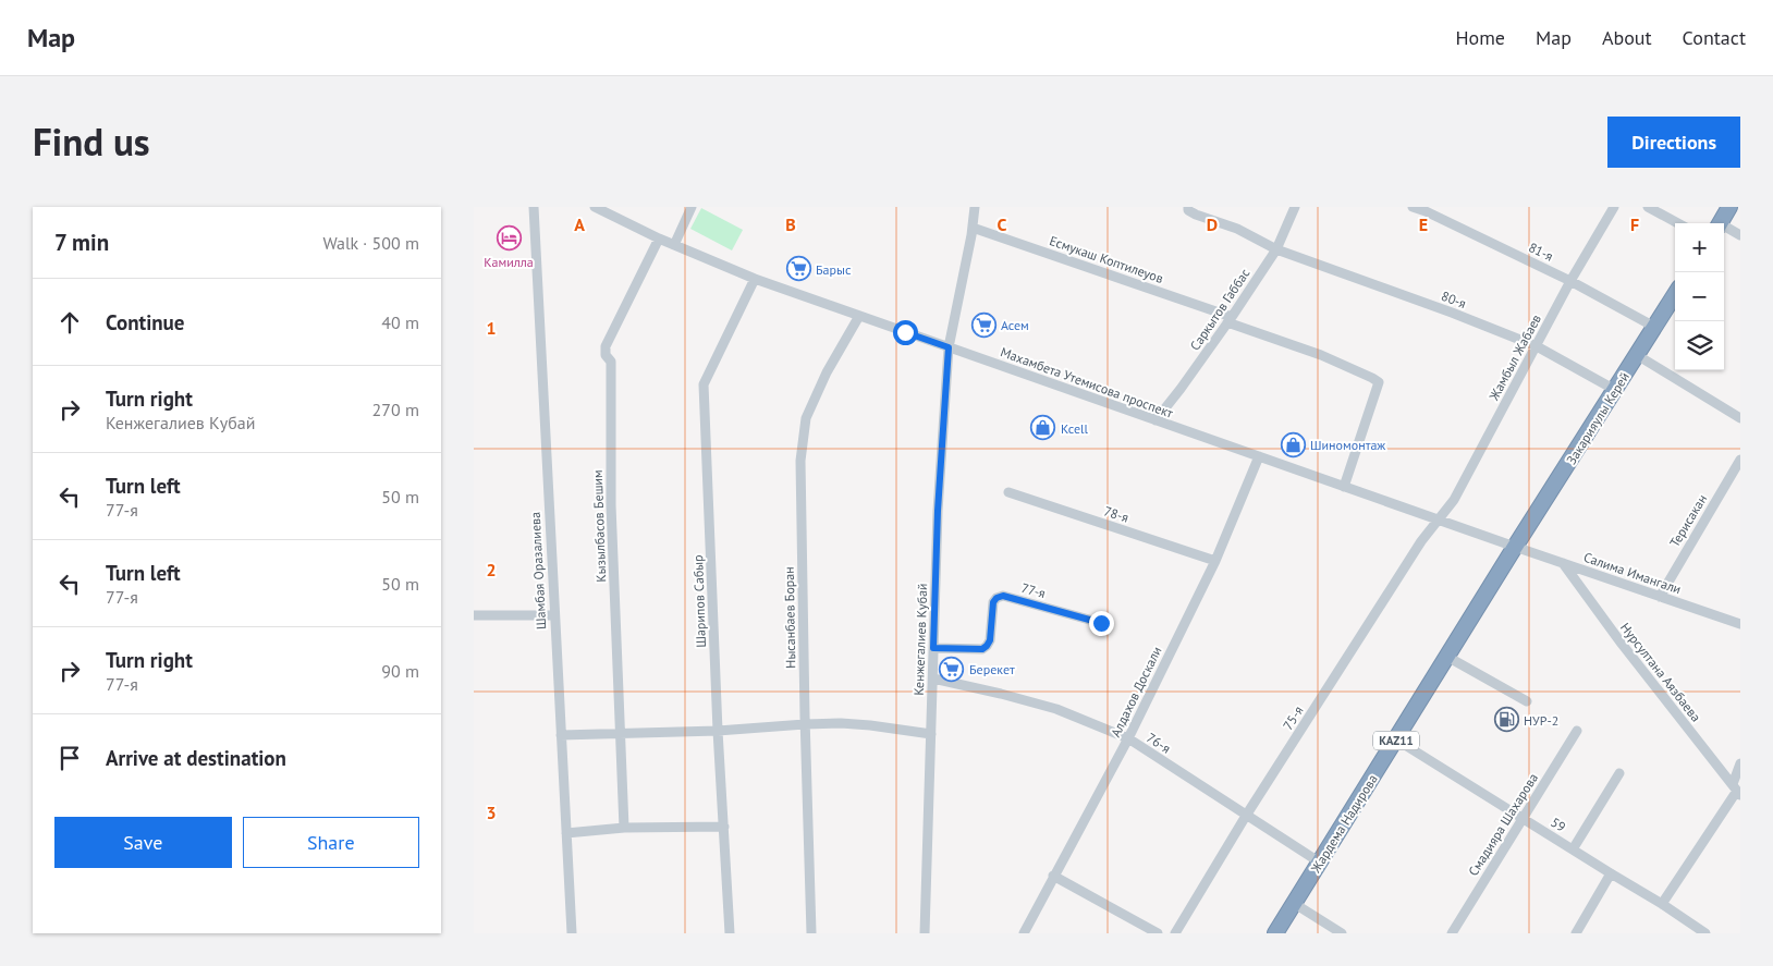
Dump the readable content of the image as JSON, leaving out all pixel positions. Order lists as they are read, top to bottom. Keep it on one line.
{"streets":{"highway":["Закарияулы Керей","KAZ11","Жардема Надирова"],"street":["81-я","Есмукаш Коптилеуов","80-я","Саркытов Габбас","Жамбыл Жабаев","Махамбета Утемисова проспект","78-я","Терисакан","Кызылбасов Бешим","Шамбая Оразалиева","Салима Имангали","77-я","Шарипов Сабыр","Нысанбаев Боран","Кенжегалиев Кубай","Нурсултана Аязбаева","Алдахов Доскали","75-я","76-я","Смадияра Шахарова","59"]},"crossings":[["81-я","Жамбыл Жабаев"],["81-я","Закарияулы Керей"],["Есмукаш Коптилеуов","Саркытов Габбас"],["Есмукаш Коптилеуов","Махамбета Утемисова проспект"],["Есмукаш Коптилеуов","Кенжегалиев Кубай"],["80-я","Саркытов Габбас"],["80-я","Жамбыл Жабаев"],["80-я","Закарияулы Керей"],["Саркытов Габбас","Махамбета Утемисова проспект"],["Жамбыл Жабаев","Махамбета Утемисова проспект"],["Жамбыл Жабаев","75-я"],["Махамбета Утемисова проспект","Закарияулы Керей"],["Махамбета Утемисова проспект","Кызылбасов Бешим"],["Махамбета Утемисова проспект","Салима Имангали"],["Махамбета Утемисова проспект","Шарипов Сабыр"],["Махамбета Утемисова проспект","Нысанбаев Боран"],["Махамбета Утемисова проспект","Кенжегалиев Кубай"],["Махамбета Утемисова проспект","Алдахов Доскали"],["Махамбета Утемисова проспект","75-я"],["Махамбета Утемисова проспект","Жардема Надирова"],["Закарияулы Керей","Салима Имангали"],["Закарияулы Керей","Жардема Надирова"],["78-я","Алдахов Доскали"],["Терисакан","Салима Имангали"],["Салима Имангали","Нурсултана Аязбаева"],["Салима Имангали","Жардема Надирова"],["77-я","Кенжегалиев Кубай"],["Кенжегалиев Кубай","76-я"],["Алдахов Доскали","76-я"],["75-я","76-я"],["76-я","Жардема Надирова"],["Жардема Надирова","59"],["Смадияра Шахарова","59"]],"places":{"hotel":["Камилла"],"supermarket":["Барыс","Асем","Берекет"],"shop":["Kcell","Шиномонтаж"],"fuel station":["НУР-2"]},"page":{"header":"Map","nav":["Home","Map","About","Contact"],"title":"Find us","buttons":["Directions",["Save","Share"]],"heading":["7 min","Walk · 500 m"],"map_buttons":["+","−"],"list":[["Continue","40 m"],["Turn right","Кенжегалиев Кубай","270 m"],["Turn left","77-я","50 m"],["Turn left","77-я","50 m"],["Turn right","77-я","90 m"],"Arrive at destination"]},"grid":{"columns":["A","B","C","D","E","F"],"rows":["1","2","3"]}}
